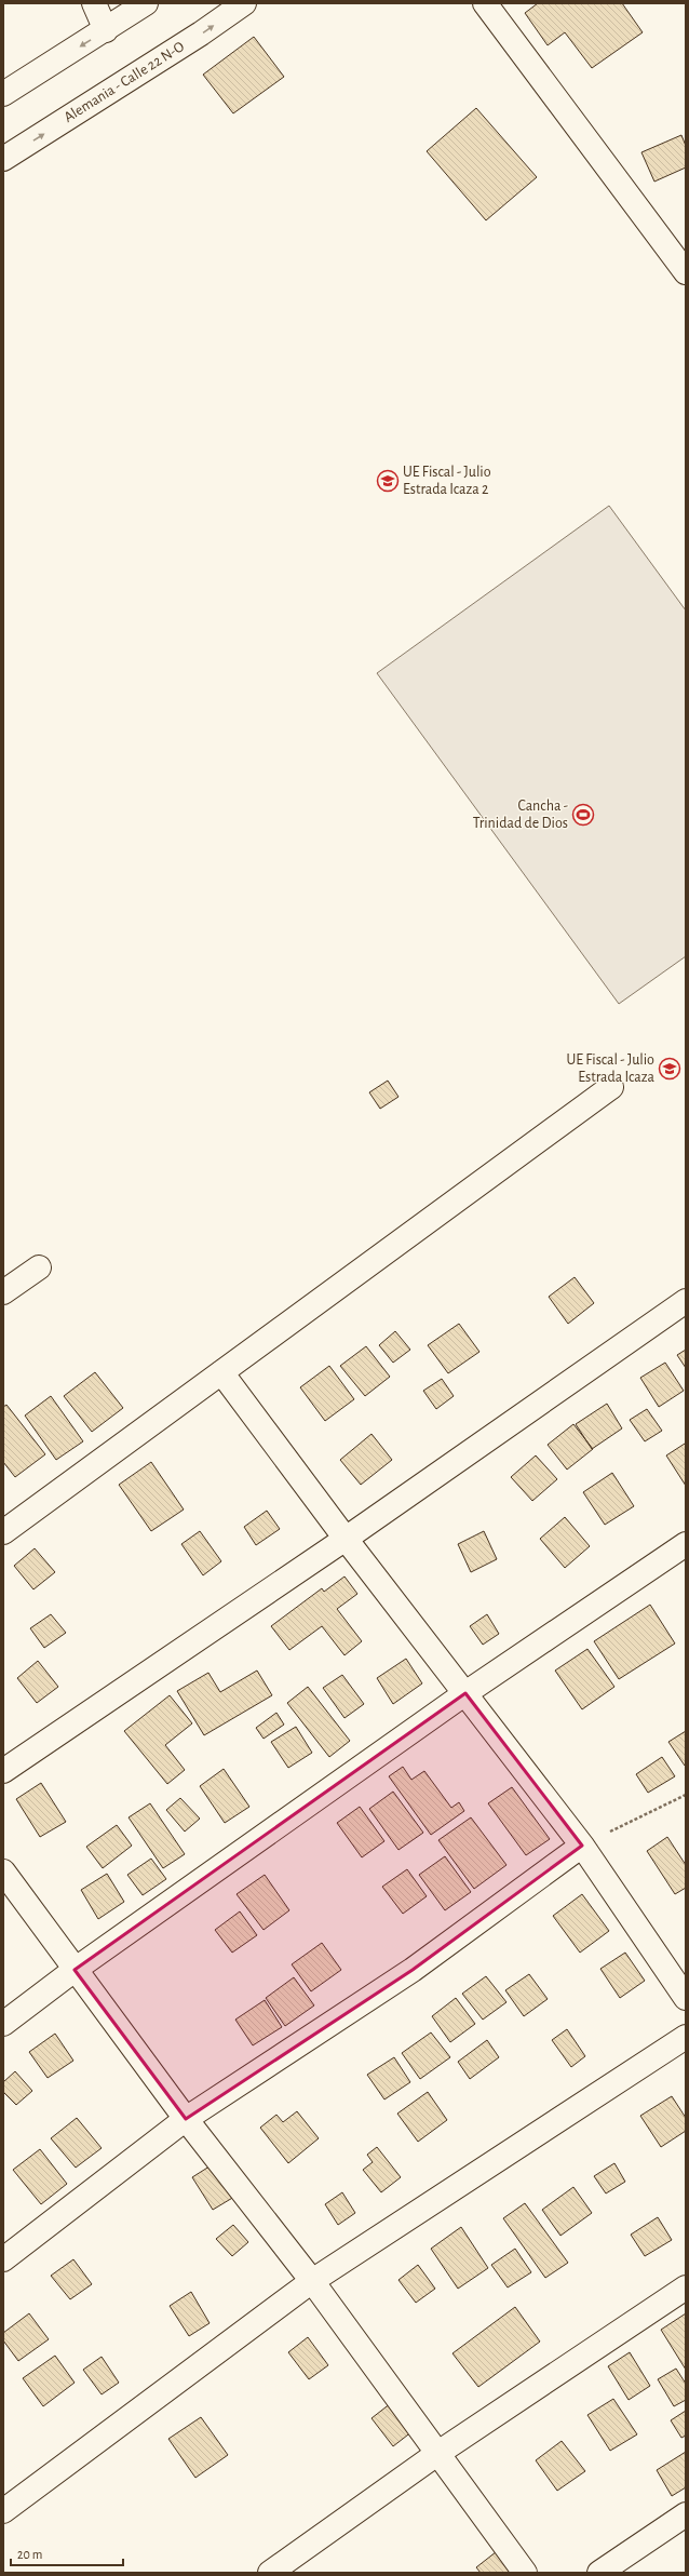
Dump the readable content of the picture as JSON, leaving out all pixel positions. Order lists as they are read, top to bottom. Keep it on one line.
{"streets":{"street":["Alemania - Calle 22 N-O"]},"places":{"school or university":["UE Fiscal - Julio Estrada Icaza 2","UE Fiscal - Julio Estrada Icaza"],"sports":["Cancha - Trinidad de Dios"]},"scale_bar":"20 m"}
